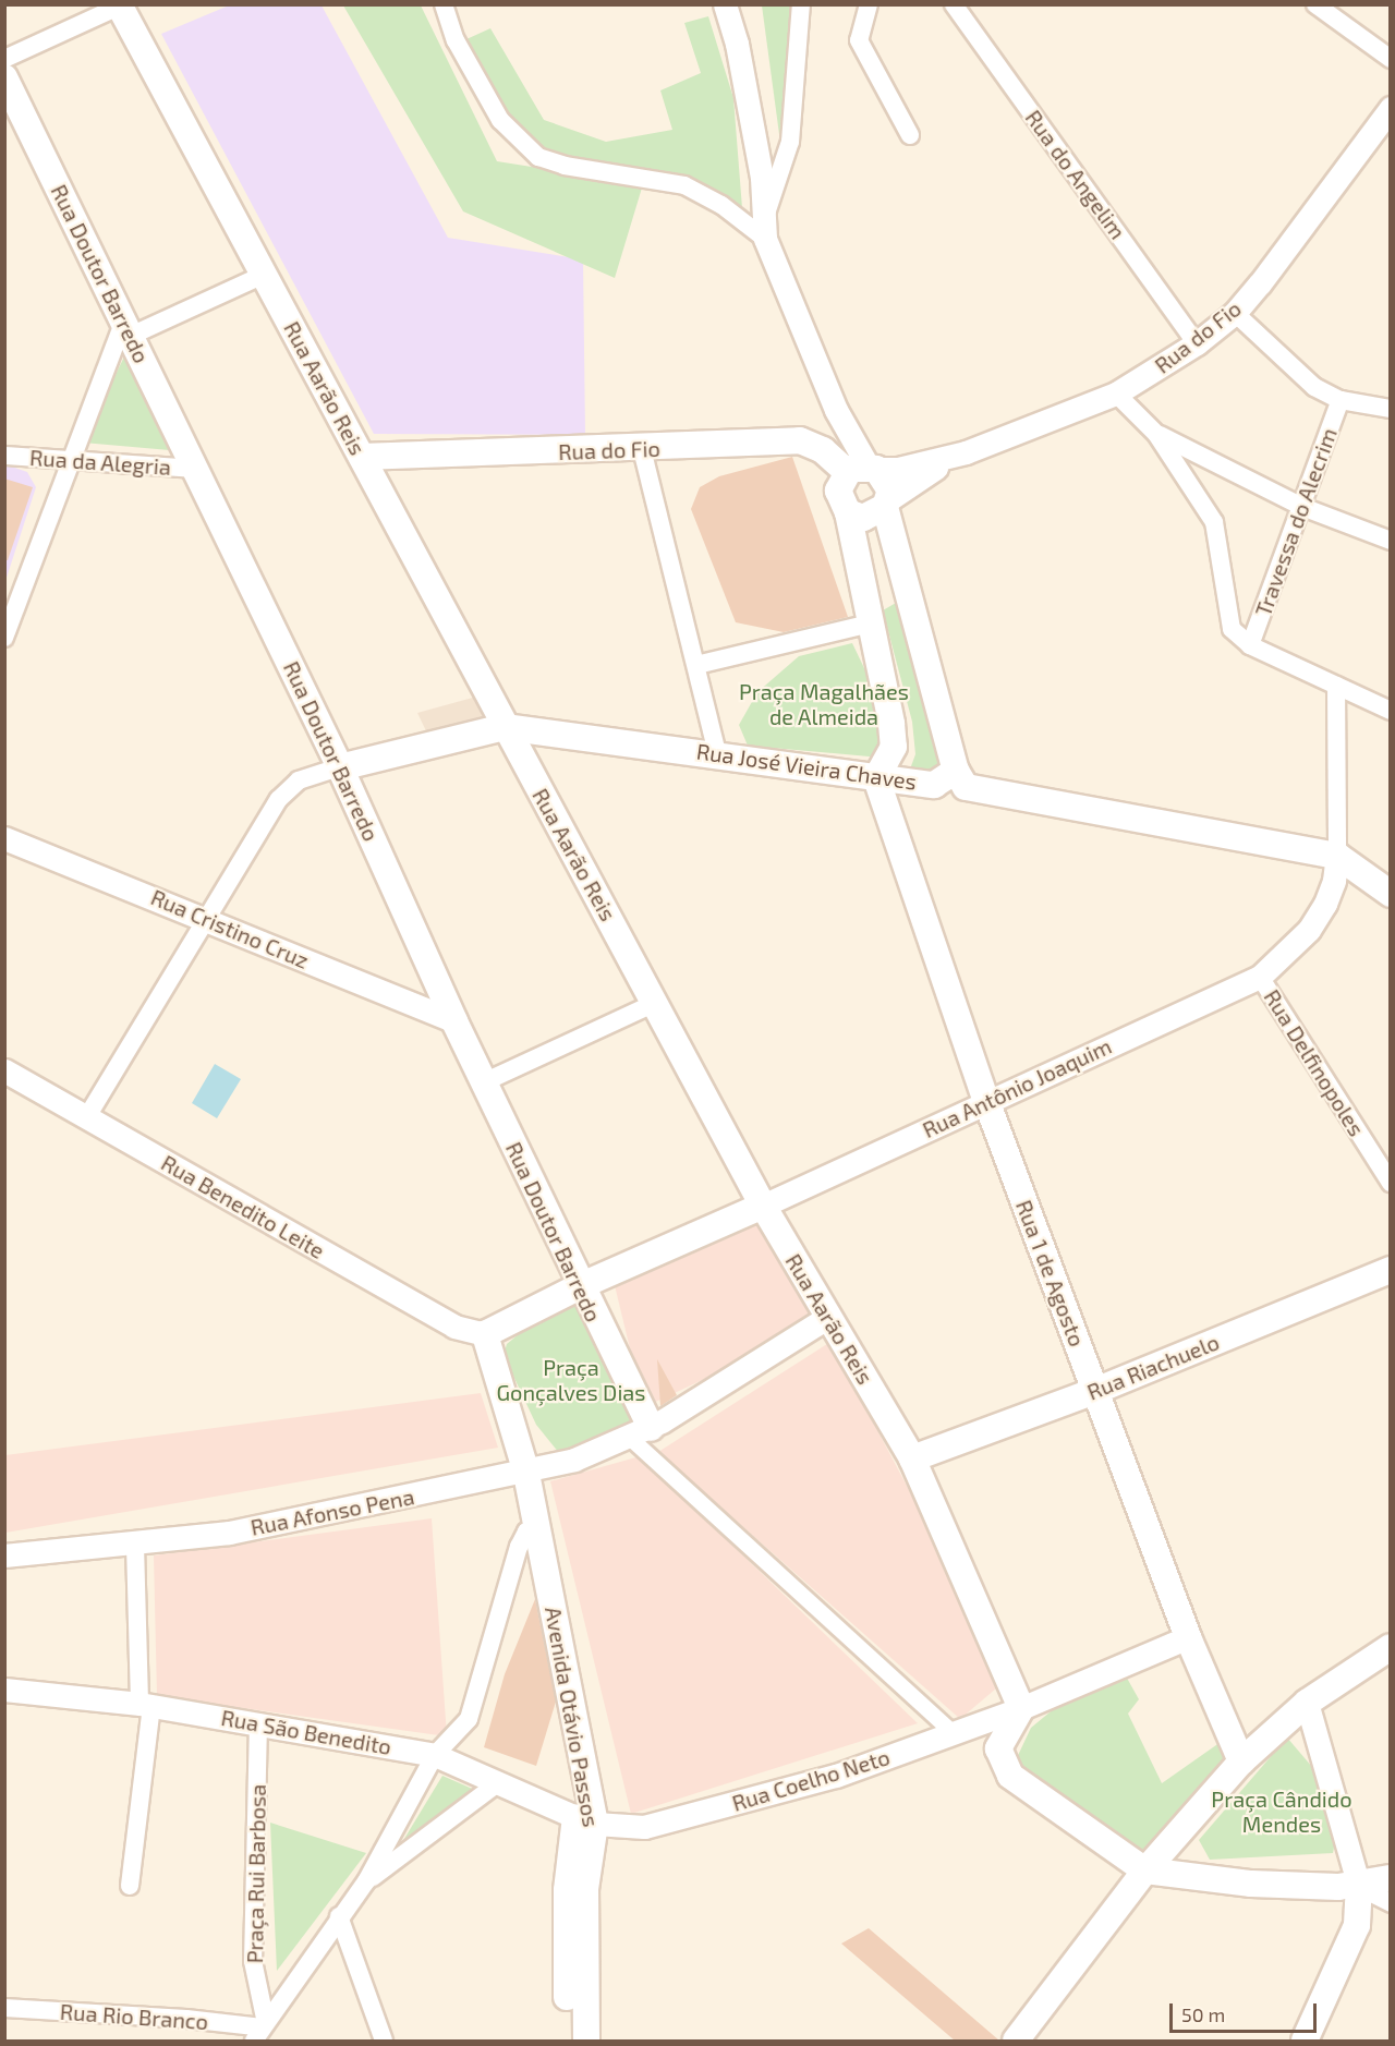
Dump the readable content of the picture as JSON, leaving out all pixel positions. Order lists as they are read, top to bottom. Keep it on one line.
{"streets":{"main road":["Rua Doutor Barredo","Rua do Fio","Rua Aarão Reis","Rua José Vieira Chaves","Rua Antônio Joaquim","Rua 1 de Agosto","Rua Riachuelo","Avenida Otávio Passos"],"street":["Rua do Angelim","Rua da Alegria","Travessa do Alecrim","Rua Cristino Cruz","Rua Delfinopoles","Rua Benedito Leite","Rua Afonso Pena","Rua São Benedito","Rua Coelho Neto","Praça Rui Barbosa","Rua Rio Branco"]},"crossings":[["Rua do Angelim","Rua do Fio"],["Rua Doutor Barredo","Rua da Alegria"],["Rua Doutor Barredo","Rua José Vieira Chaves"],["Rua Doutor Barredo","Rua Cristino Cruz"],["Rua Doutor Barredo","Rua Antônio Joaquim"],["Rua Doutor Barredo","Rua Afonso Pena"],["Rua do Fio","Rua Aarão Reis"],["Rua Aarão Reis","Rua José Vieira Chaves"],["Rua Aarão Reis","Rua Antônio Joaquim"],["Rua Aarão Reis","Rua Riachuelo"],["Rua Aarão Reis","Rua Afonso Pena"],["Rua Aarão Reis","Rua Coelho Neto"],["Rua José Vieira Chaves","Rua 1 de Agosto"],["Rua Delfinopoles","Rua Antônio Joaquim"],["Rua Antônio Joaquim","Rua Benedito Leite"],["Rua Antônio Joaquim","Rua 1 de Agosto"],["Rua Antônio Joaquim","Avenida Otávio Passos"],["Rua Benedito Leite","Avenida Otávio Passos"],["Rua 1 de Agosto","Rua Riachuelo"],["Rua Afonso Pena","Avenida Otávio Passos"],["Avenida Otávio Passos","Rua São Benedito"],["Avenida Otávio Passos","Rua Coelho Neto"],["Rua São Benedito","Rua Coelho Neto"],["Rua São Benedito","Praça Rui Barbosa"],["Praça Rui Barbosa","Rua Rio Branco"]],"parks":["Praça Magalhães de Almeida","Praça Gonçalves Dias","Praça Cândido Mendes"],"scale_bar":"50 m"}
